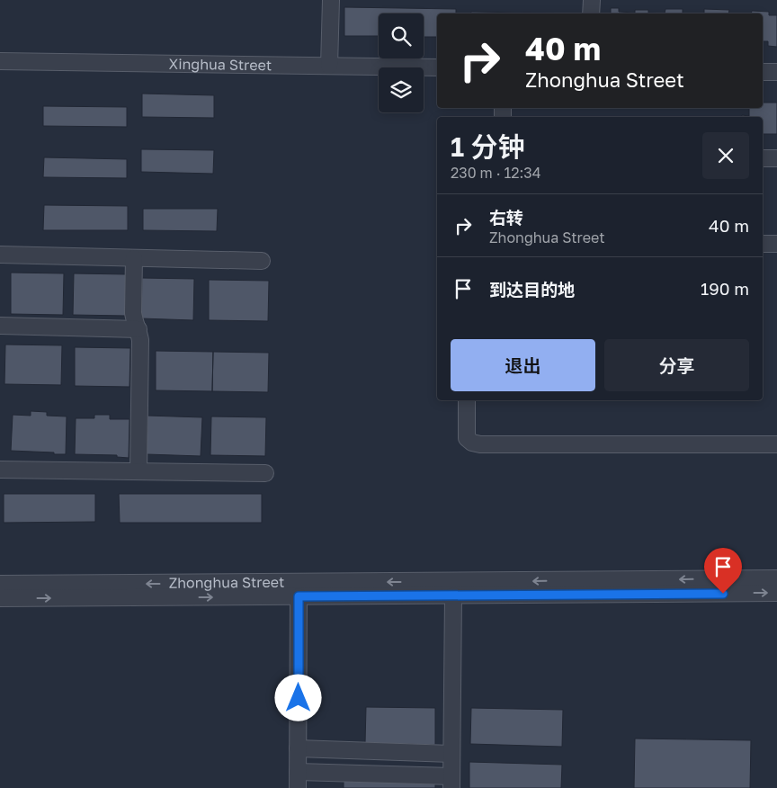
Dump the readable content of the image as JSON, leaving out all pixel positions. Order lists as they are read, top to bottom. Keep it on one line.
{"streets":{"street":["Xinghua Street","Zhonghua Street"]},"page":{"turn":["40 m","Zhonghua Street"],"heading":["1 分钟","230 m · 12:34"],"list":[{"name":"右转","note":"Zhonghua Street","value":"40 m"},{"name":"到达目的地","value":"190 m"}],"buttons":["退出","分享"]}}
